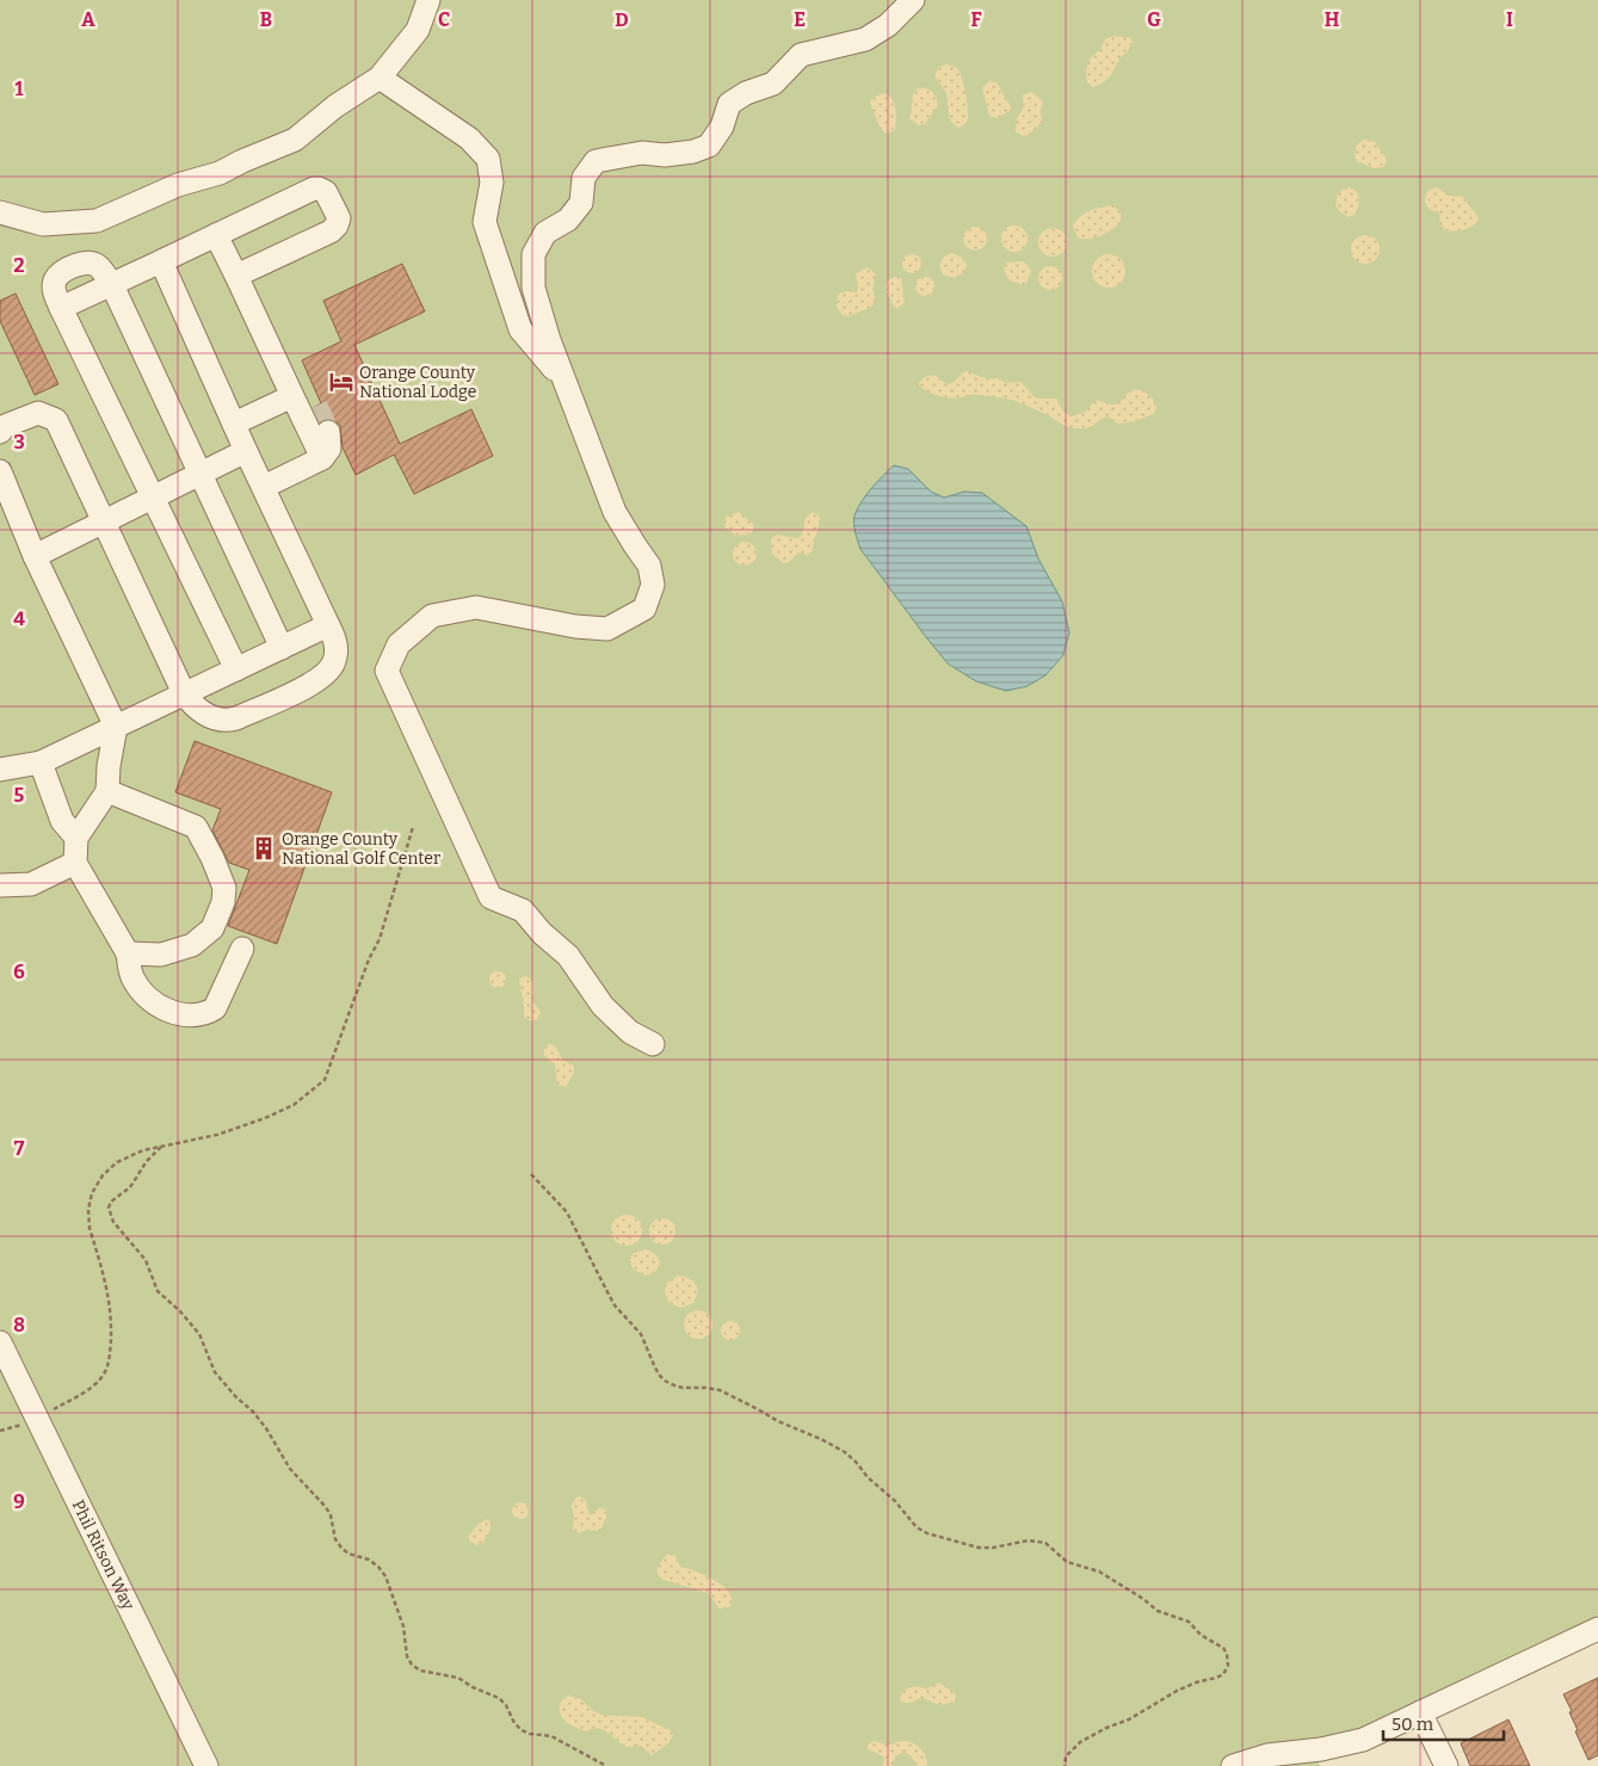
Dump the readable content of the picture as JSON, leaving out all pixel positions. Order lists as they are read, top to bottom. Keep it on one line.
{"streets":{"street":["Phil Ritson Way"]},"places":{"hotel":["Orange County National Lodge"],"building":["Orange County National Golf Center"]},"scale_bar":"50 m","grid":{"columns":["A","B","C","D","E","F","G","H","I"],"rows":["1","2","3","4","5","6","7","8","9"]}}
